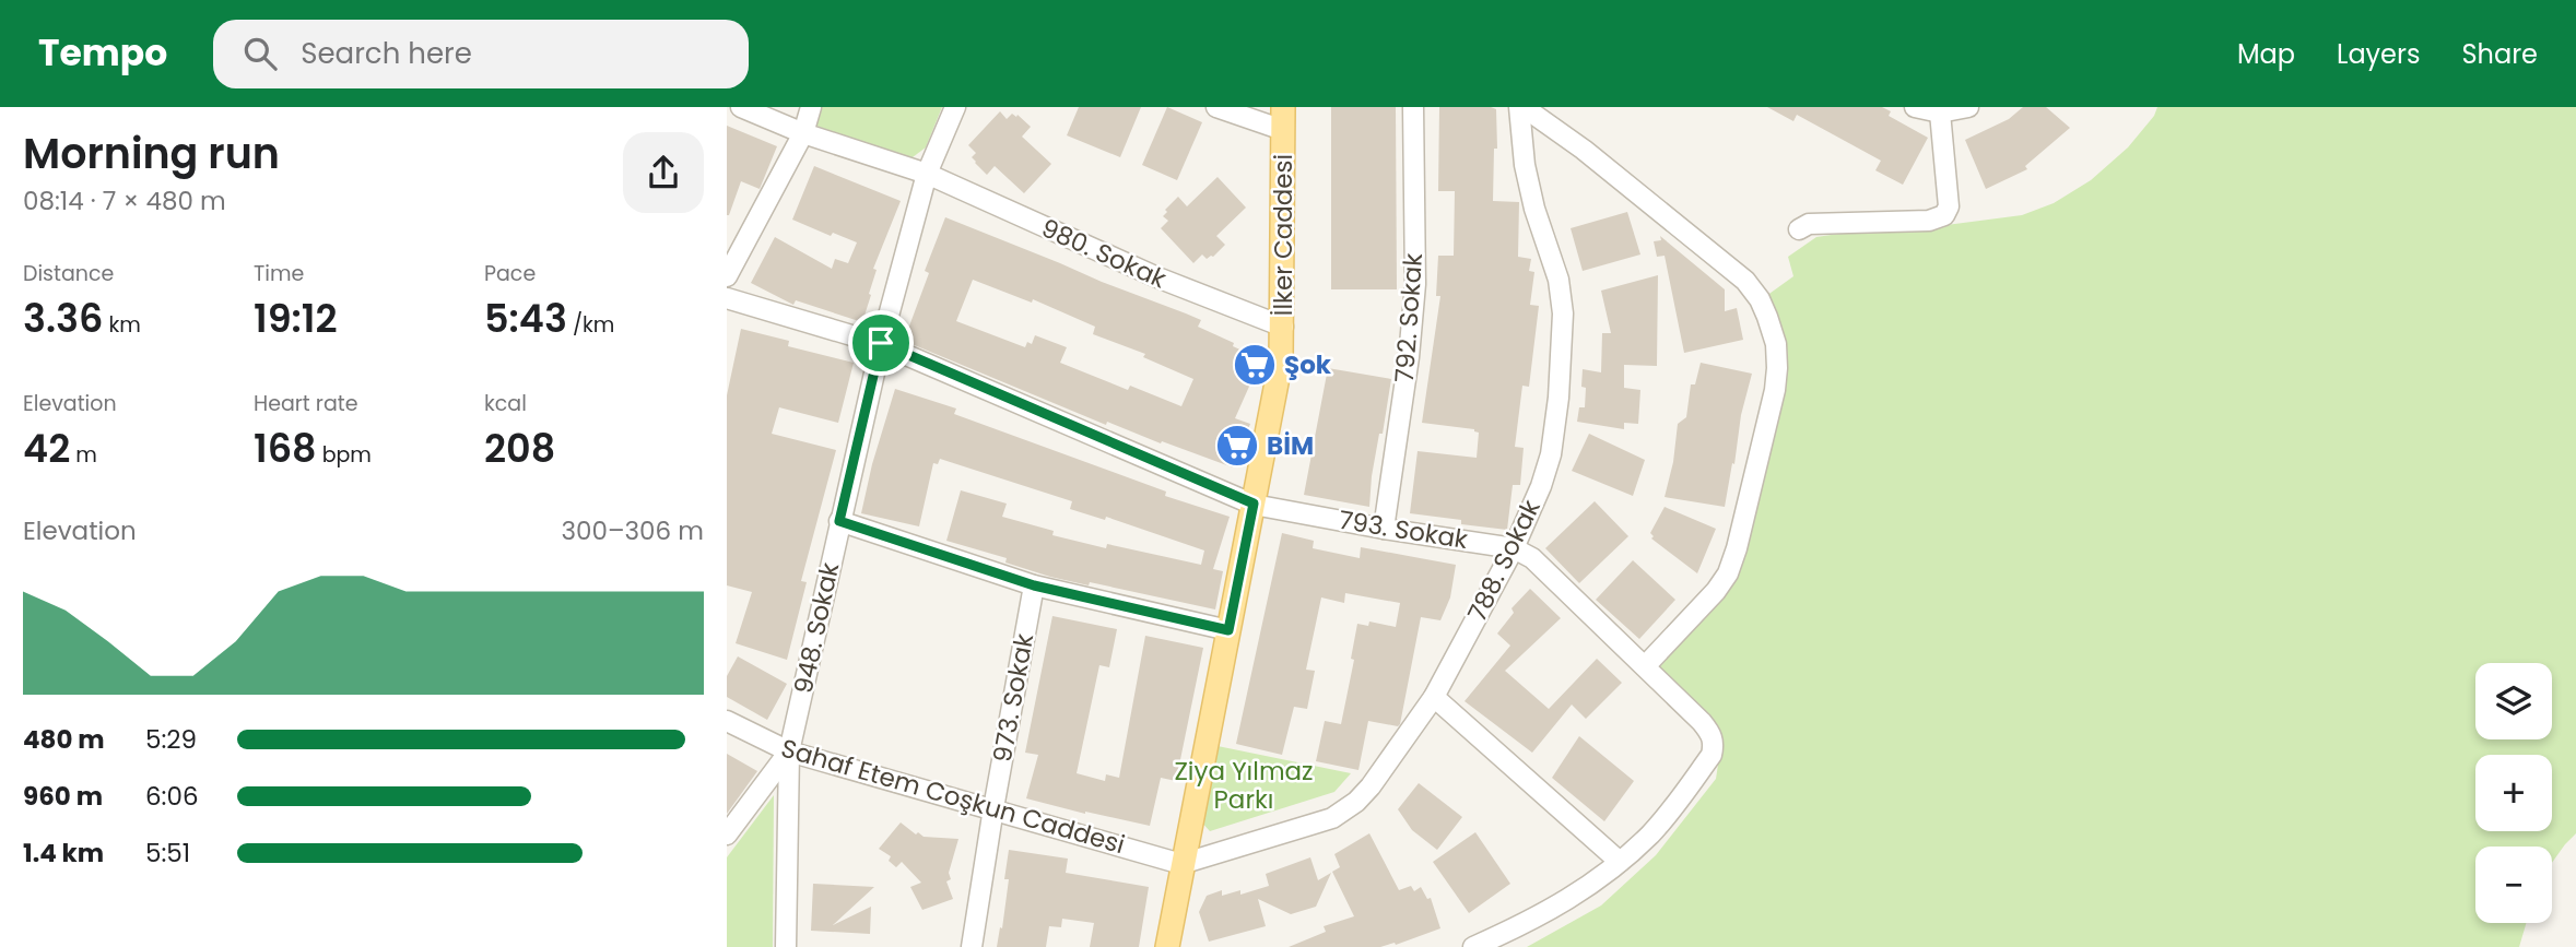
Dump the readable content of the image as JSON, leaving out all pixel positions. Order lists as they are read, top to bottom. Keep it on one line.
{"streets":{"main road":["İlker Caddesi"],"street":["980. Sokak","792. Sokak","793. Sokak","788. Sokak","948. Sokak","973. Sokak","Sahaf Etem Coşkun Caddesi"]},"crossings":[["İlker Caddesi","980. Sokak"],["İlker Caddesi","793. Sokak"],["İlker Caddesi","788. Sokak"],["İlker Caddesi","Sahaf Etem Coşkun Caddesi"],["980. Sokak","948. Sokak"],["792. Sokak","793. Sokak"],["793. Sokak","788. Sokak"],["793. Sokak","948. Sokak"],["788. Sokak","Sahaf Etem Coşkun Caddesi"],["948. Sokak","Sahaf Etem Coşkun Caddesi"],["973. Sokak","Sahaf Etem Coşkun Caddesi"]],"parks":["Ziya Yılmaz Parkı"],"places":{"supermarket":["Şok","BİM"]},"page":{"header":"Tempo","search":"Search here","nav":["Map","Layers","Share"],"heading":["Morning run","08:14 · 7 × 480 m"],"stats":[["Distance","3.36 km"],["Time","19:12"],["Pace","5:43 /km"],["Elevation","42 m"],["Heart rate","168 bpm"],["kcal","208"]],"chart":["Elevation","300–306 m"],"map_buttons":["+","−"],"list":[{"name":"480 m","note":"5:29"},{"name":"960 m","note":"6:06"},{"name":"1.4 km","note":"5:51"}]}}
